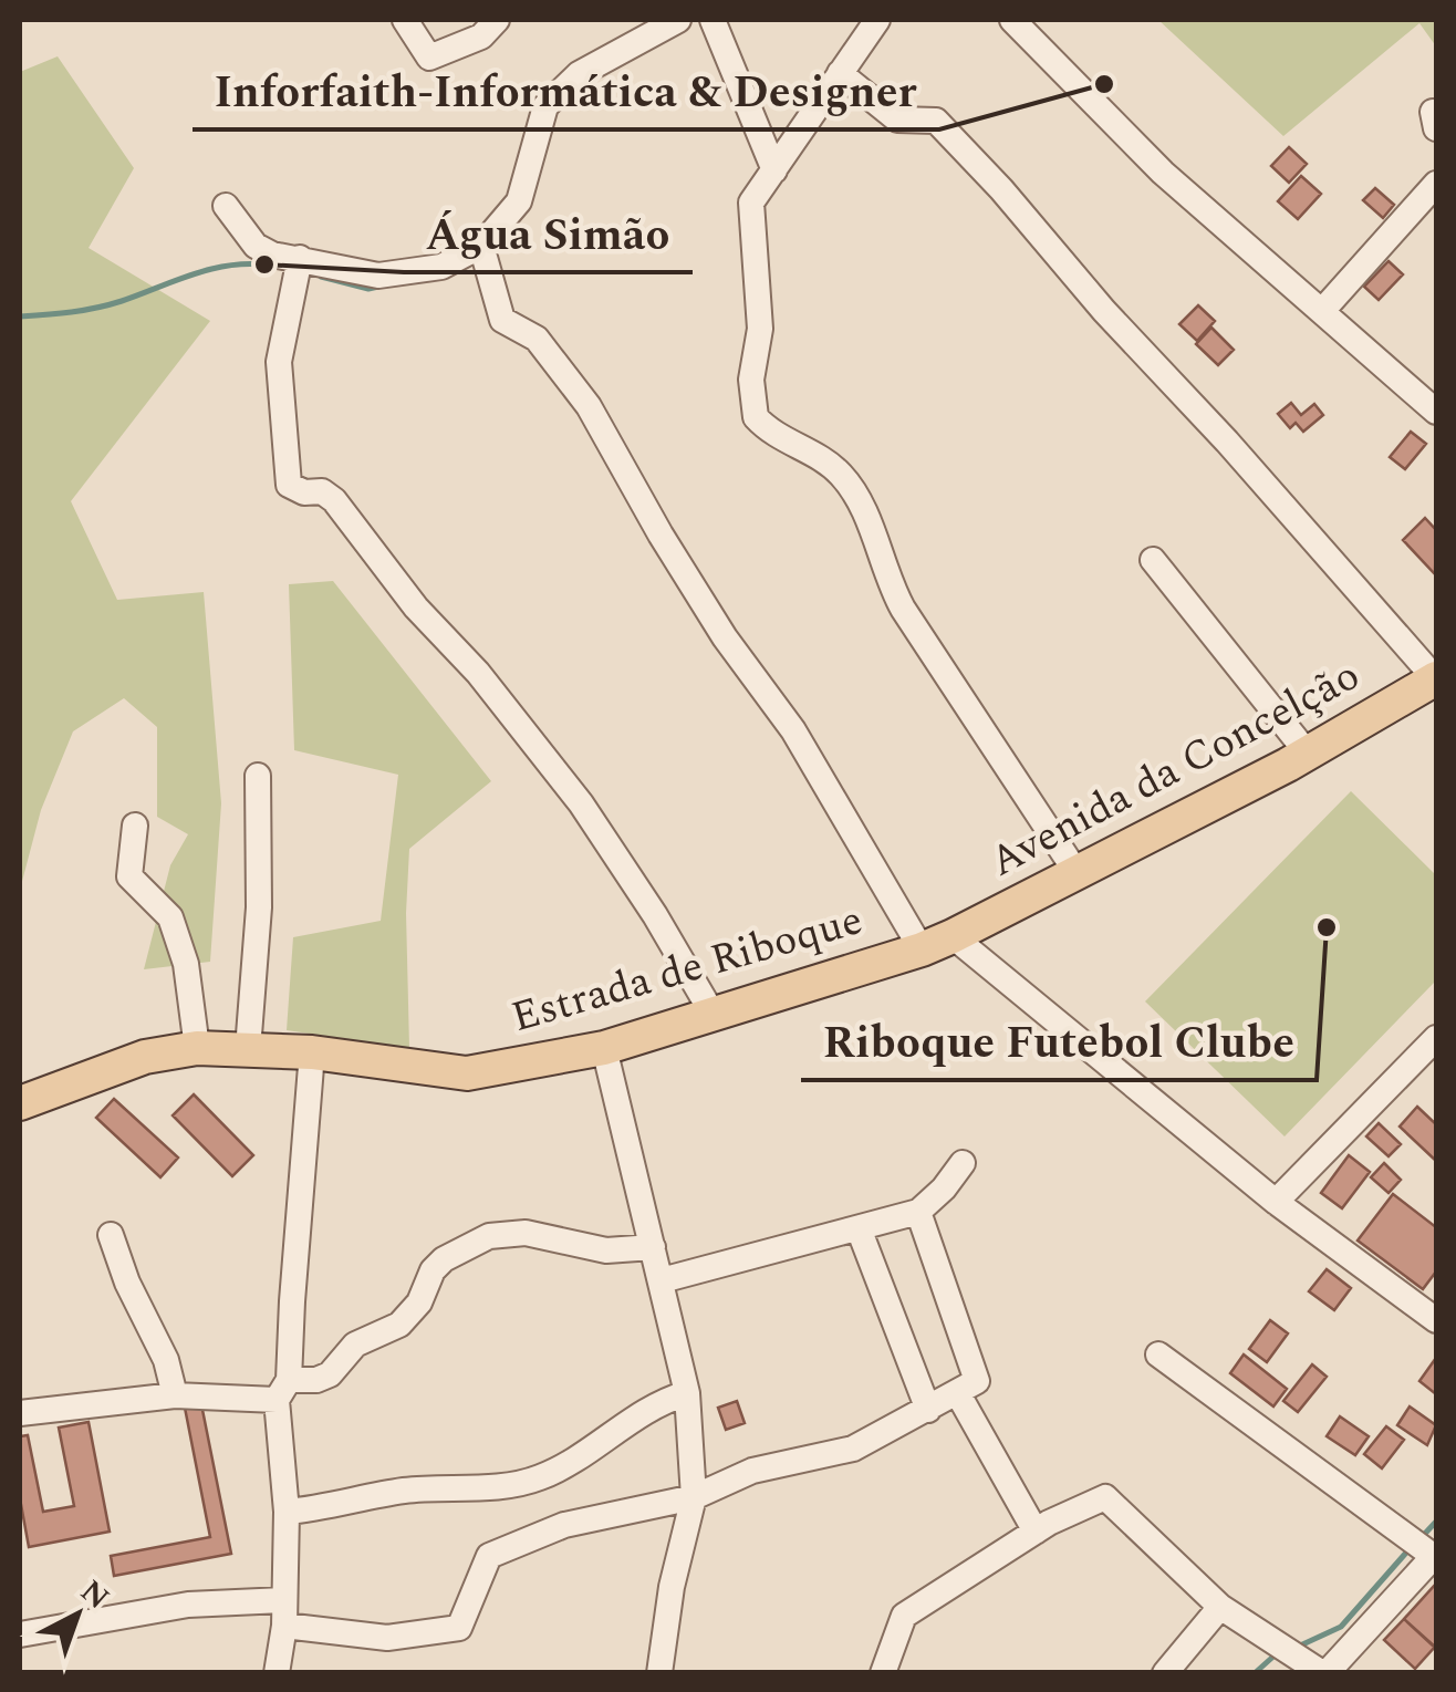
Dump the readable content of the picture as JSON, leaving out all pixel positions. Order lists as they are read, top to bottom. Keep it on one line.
{"streets":{"main road":["Avenida da Concelção","Estrada de Riboque"]},"crossings":[["Avenida da Concelção","Estrada de Riboque"]],"places":["Inforfaith-Informática & Designer","Água Simão","Riboque Futebol Clube"],"north":"top right"}
